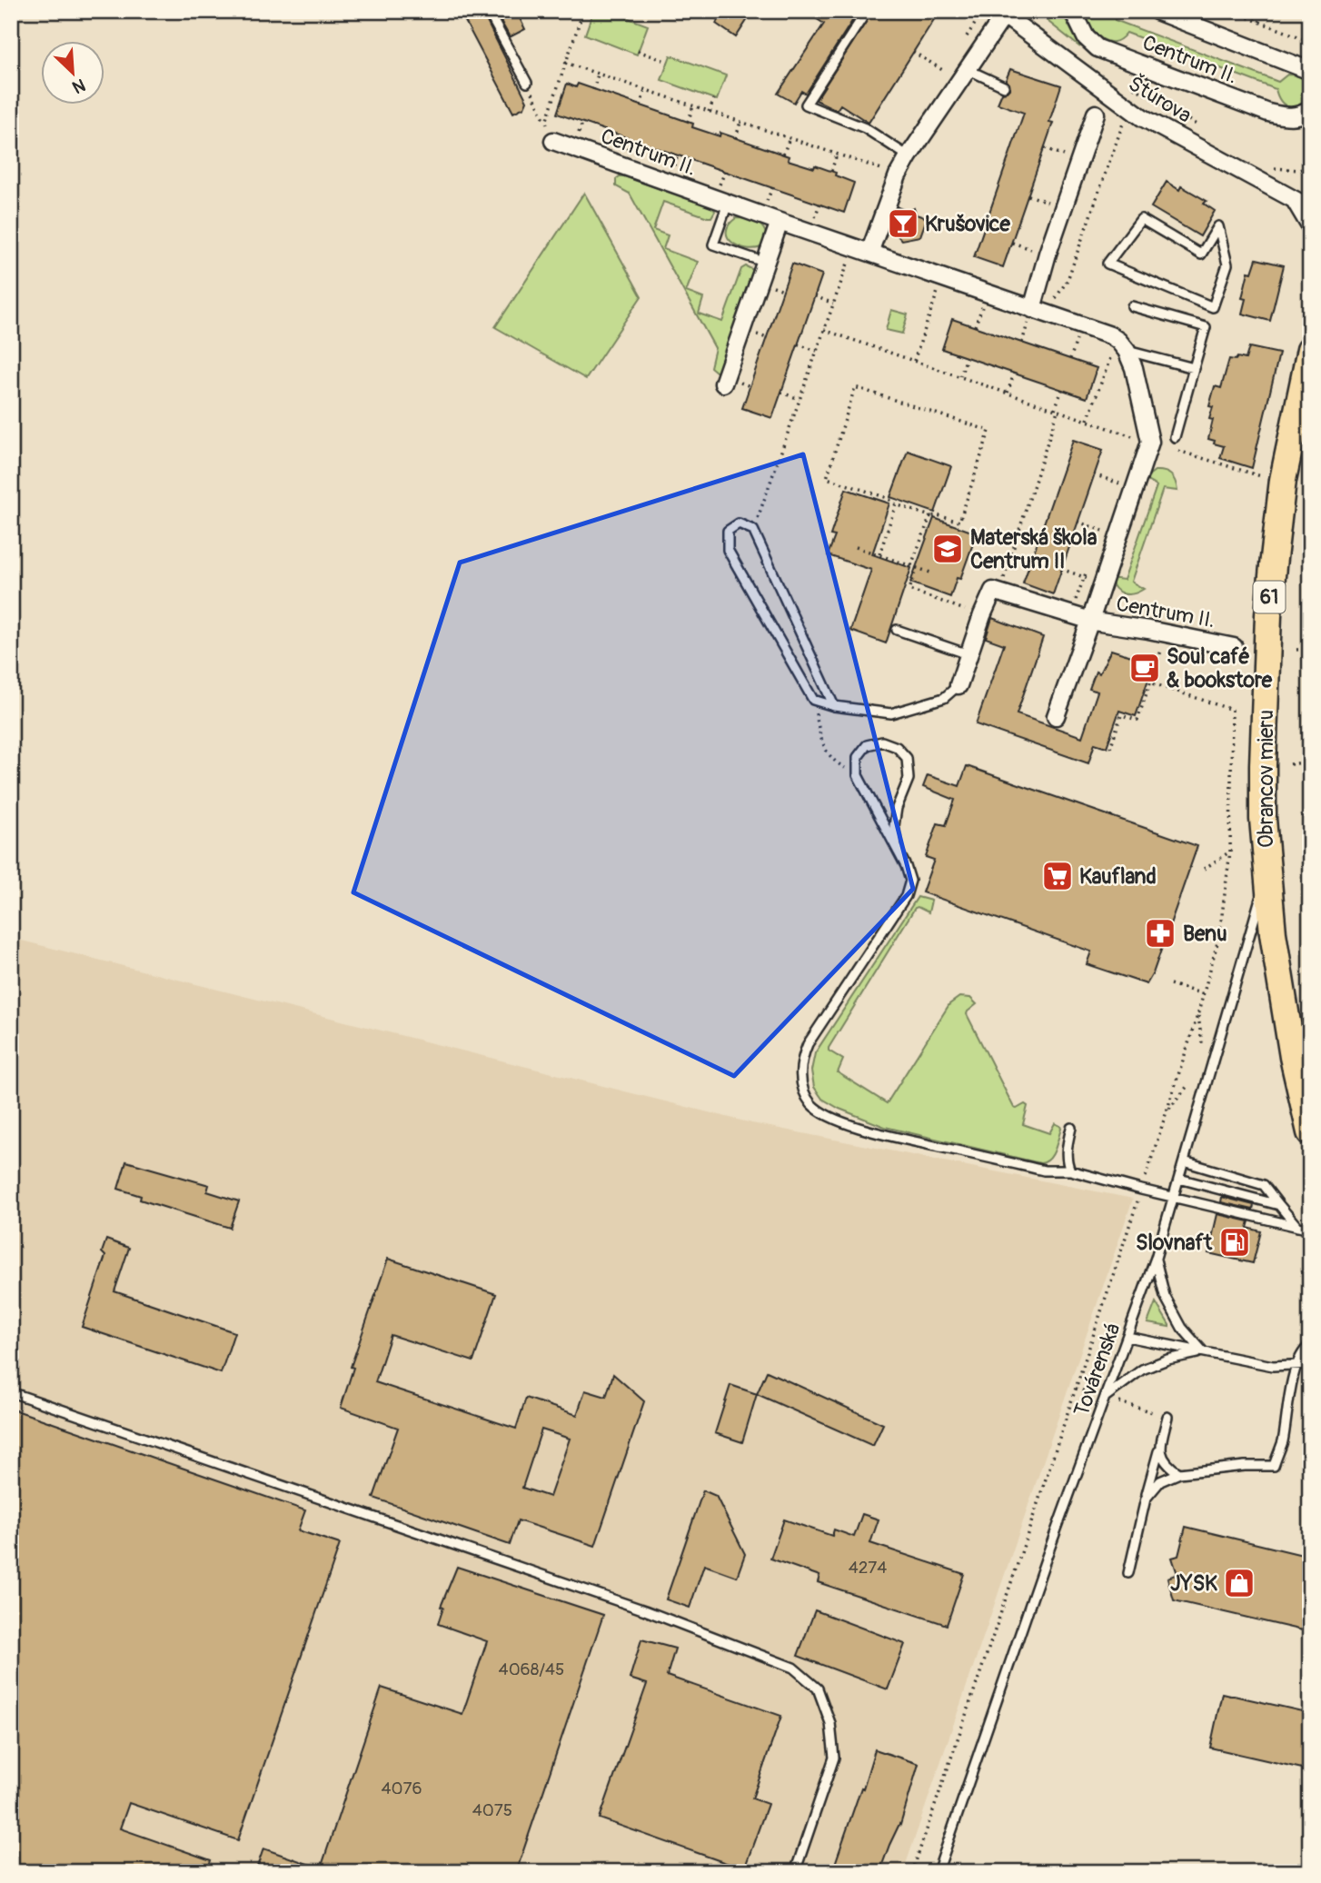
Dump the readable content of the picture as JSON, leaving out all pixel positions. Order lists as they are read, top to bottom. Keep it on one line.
{"streets":{"main road":["61","Obrancov mieru"],"street":["Centrum II.","Štúrova"],"lane":["Továrenská"]},"crossings":[["Obrancov mieru","Továrenská"]],"places":{"bar":["Krušovice"],"school or university":["Materská škola Centrum II"],"cafe":["Soul café & bookstore"],"supermarket":["Kaufland"],"pharmacy":["Benu"],"fuel station":["Slovnaft"],"shop":["JYSK"]},"house_numbers":["4274","4068/45","4076","4075"],"north":"bottom right"}
